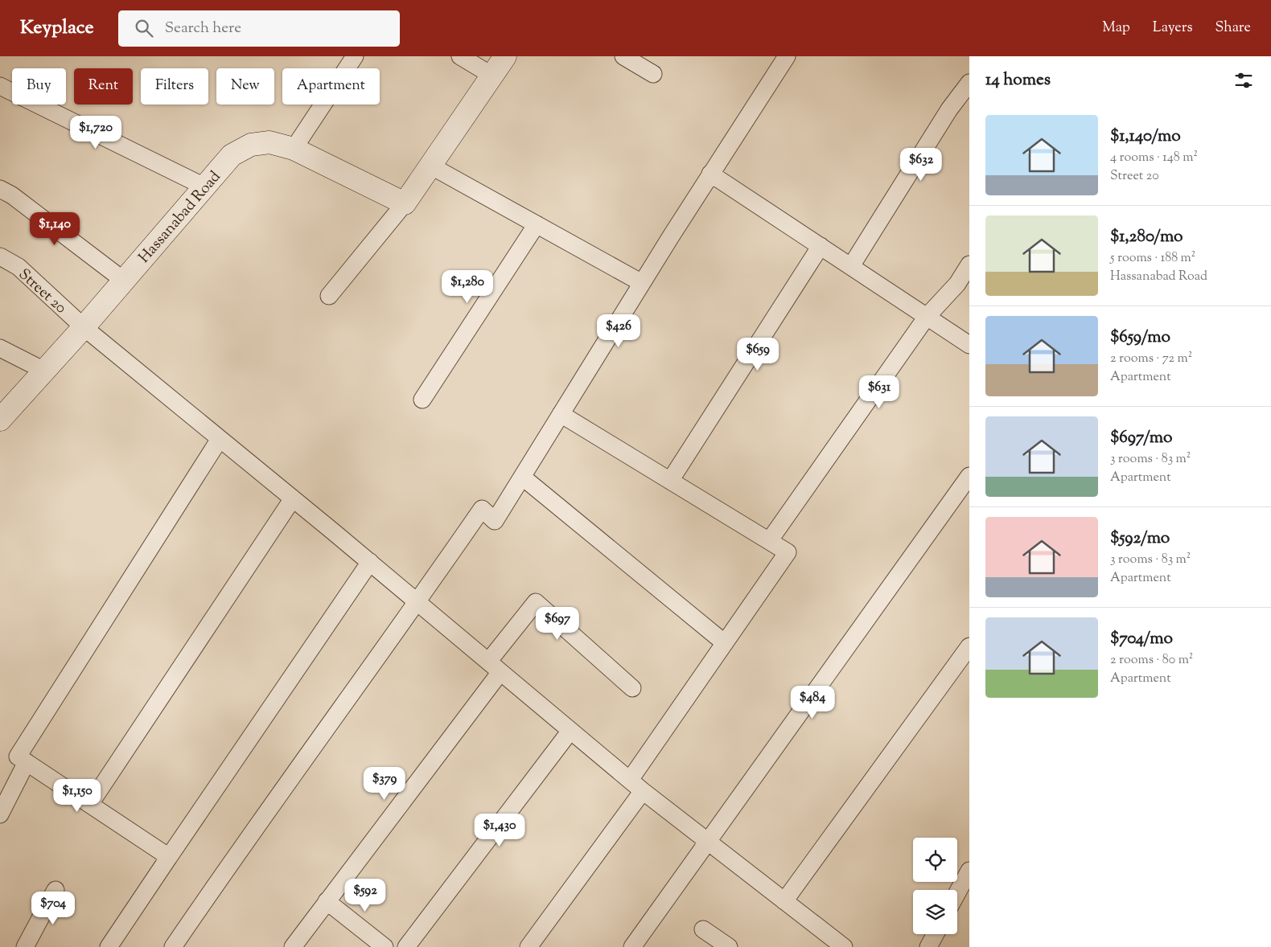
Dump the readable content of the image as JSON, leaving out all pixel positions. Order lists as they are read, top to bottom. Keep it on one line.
{"streets":{"street":["Hassanabad Road","Street 20"]},"crossings":[["Hassanabad Road","Street 20"]],"page":{"header":"Keyplace","search":"Search here","nav":["Map","Layers","Share"],"heading":"14 homes","chip":["Buy","Rent","Filters","New","Apartment"],"list":[{"name":"$1,140/mo","note":"4 rooms · 148 m² · Street 20"},{"name":"$1,280/mo","note":"5 rooms · 188 m² · Hassanabad Road"},{"name":"$659/mo","note":"2 rooms · 72 m² · Apartment"},{"name":"$697/mo","note":"3 rooms · 83 m² · Apartment"},{"name":"$592/mo","note":"3 rooms · 83 m² · Apartment"},{"name":"$704/mo","note":"2 rooms · 80 m² · Apartment"}],"price":["$1,720","$632","$1,140","$1,280","$426","$659","$631","$697","$484","$379","$1,150","$1,430","$592","$704"]}}
